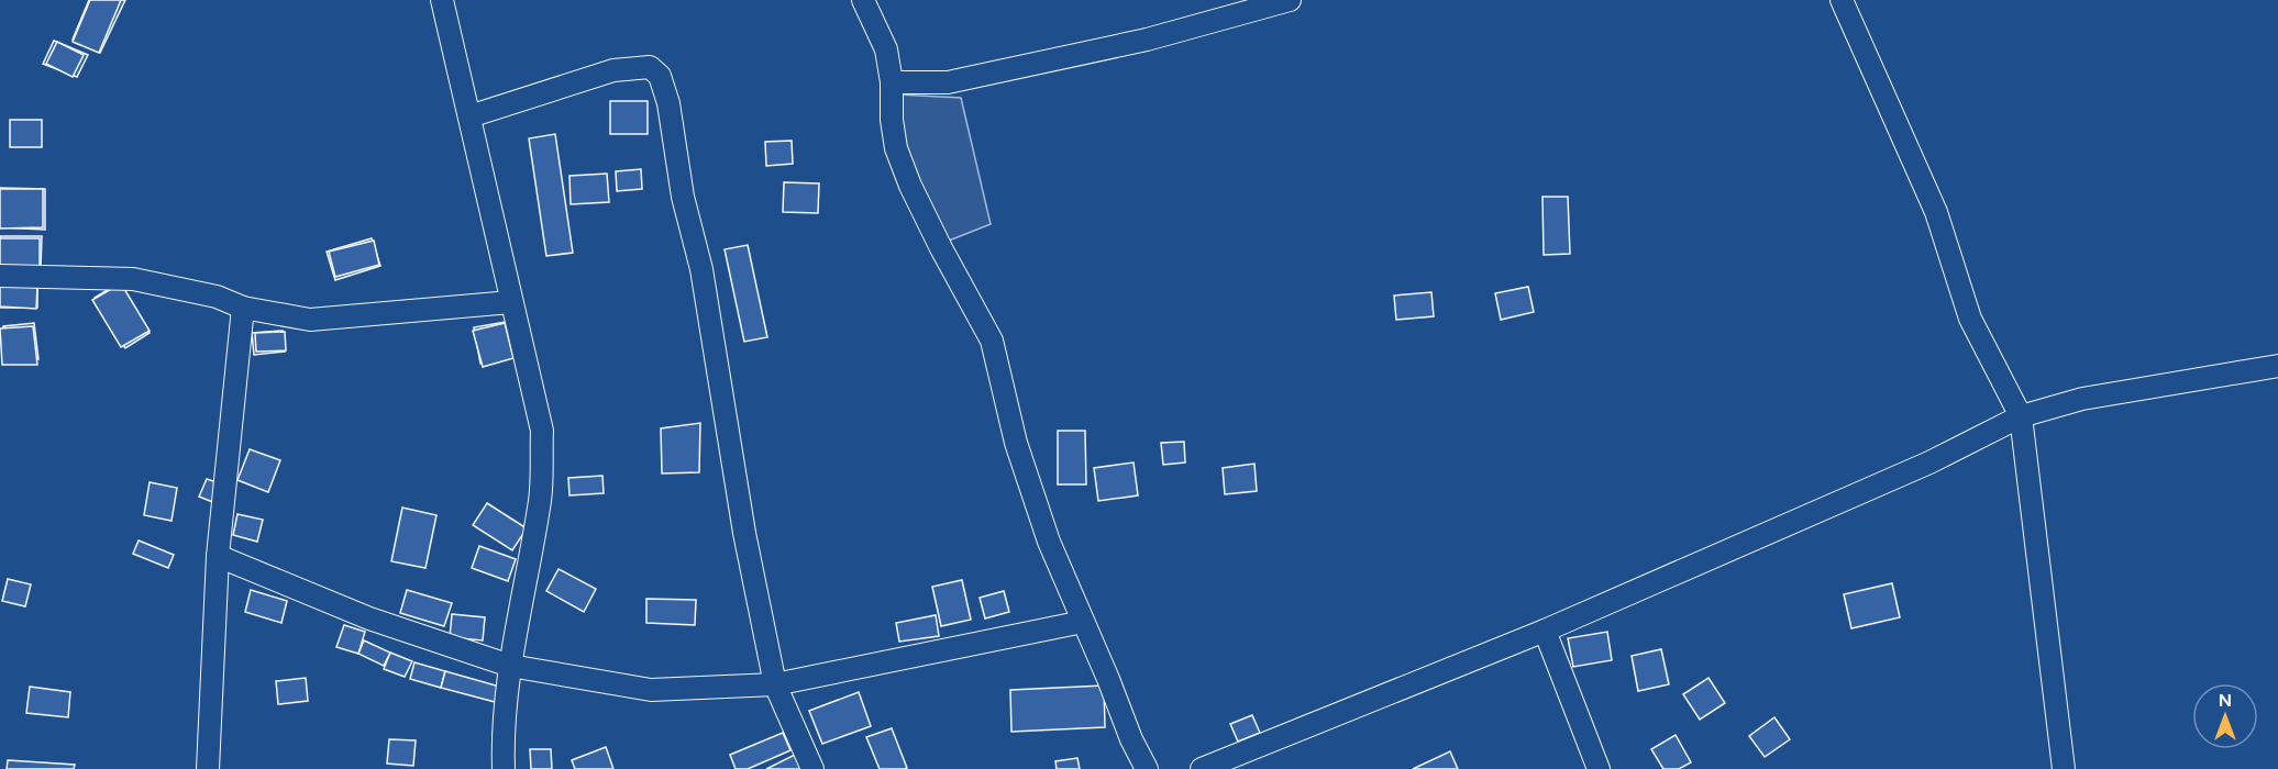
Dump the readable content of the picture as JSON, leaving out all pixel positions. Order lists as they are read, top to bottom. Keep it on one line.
{"north":"top"}
